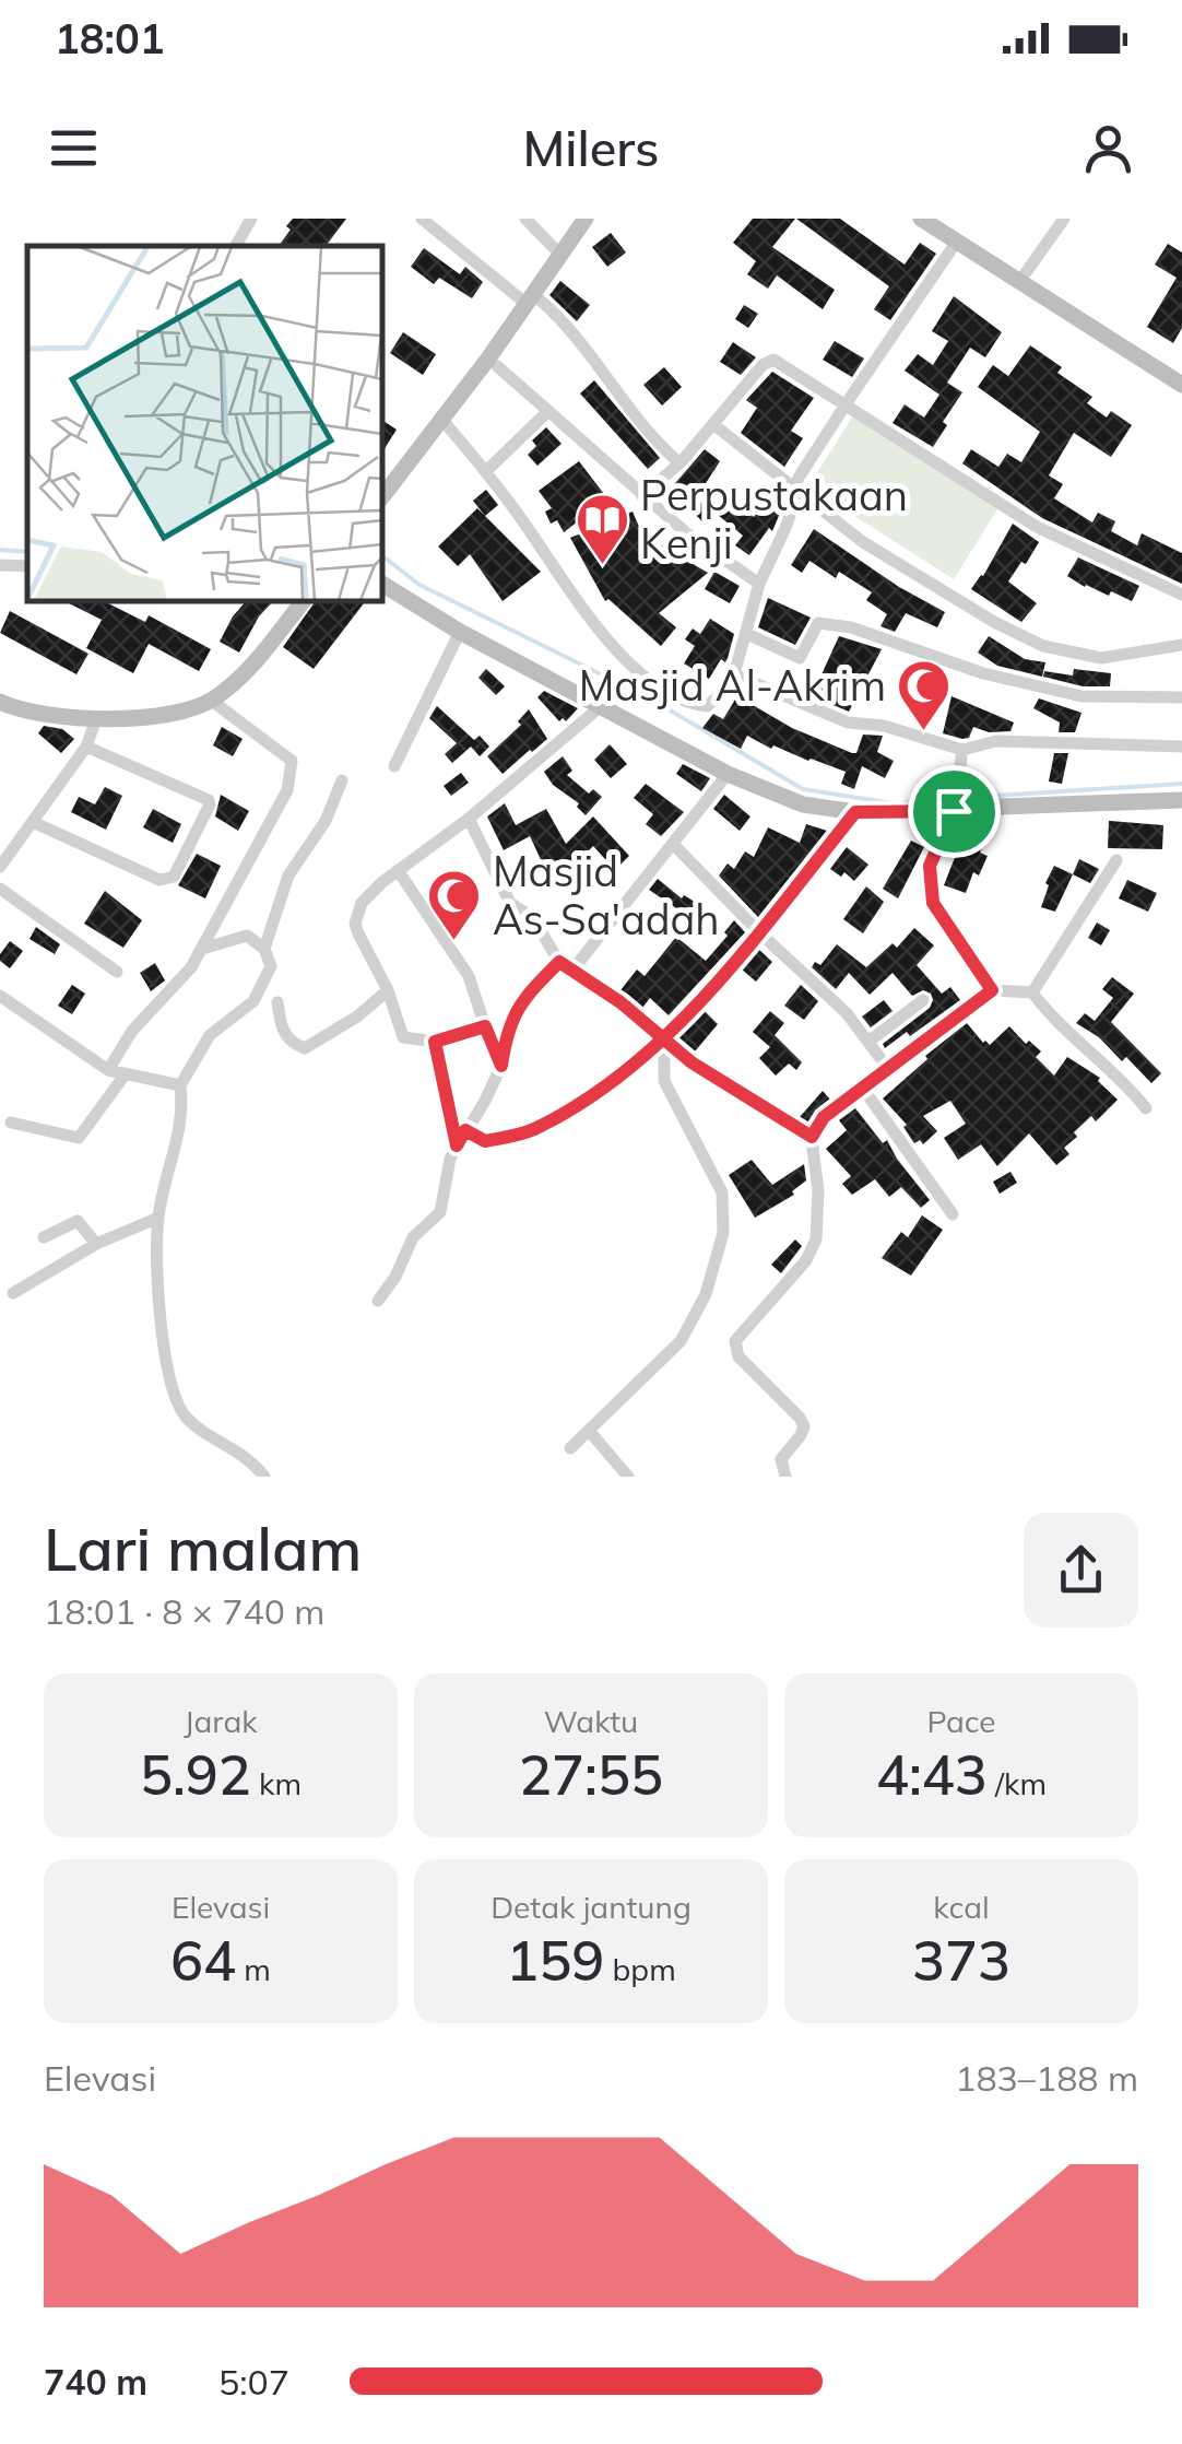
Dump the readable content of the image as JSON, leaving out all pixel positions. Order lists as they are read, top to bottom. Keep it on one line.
{"places":{"library":["Perpustakaan Kenji"],"mosque":["Masjid Al-Akrim","Masjid As-Sa'adah"]},"page":{"status":"18:01","header":"Milers","heading":["Lari malam","18:01 · 8 × 740 m"],"stats":[["Jarak","5.92 km"],["Waktu","27:55"],["Pace","4:43 /km"],["Elevasi","64 m"],["Detak jantung","159 bpm"],["kcal","373"]],"chart":["Elevasi","183–188 m"],"list":[{"name":"740 m","note":"5:07"}]}}
